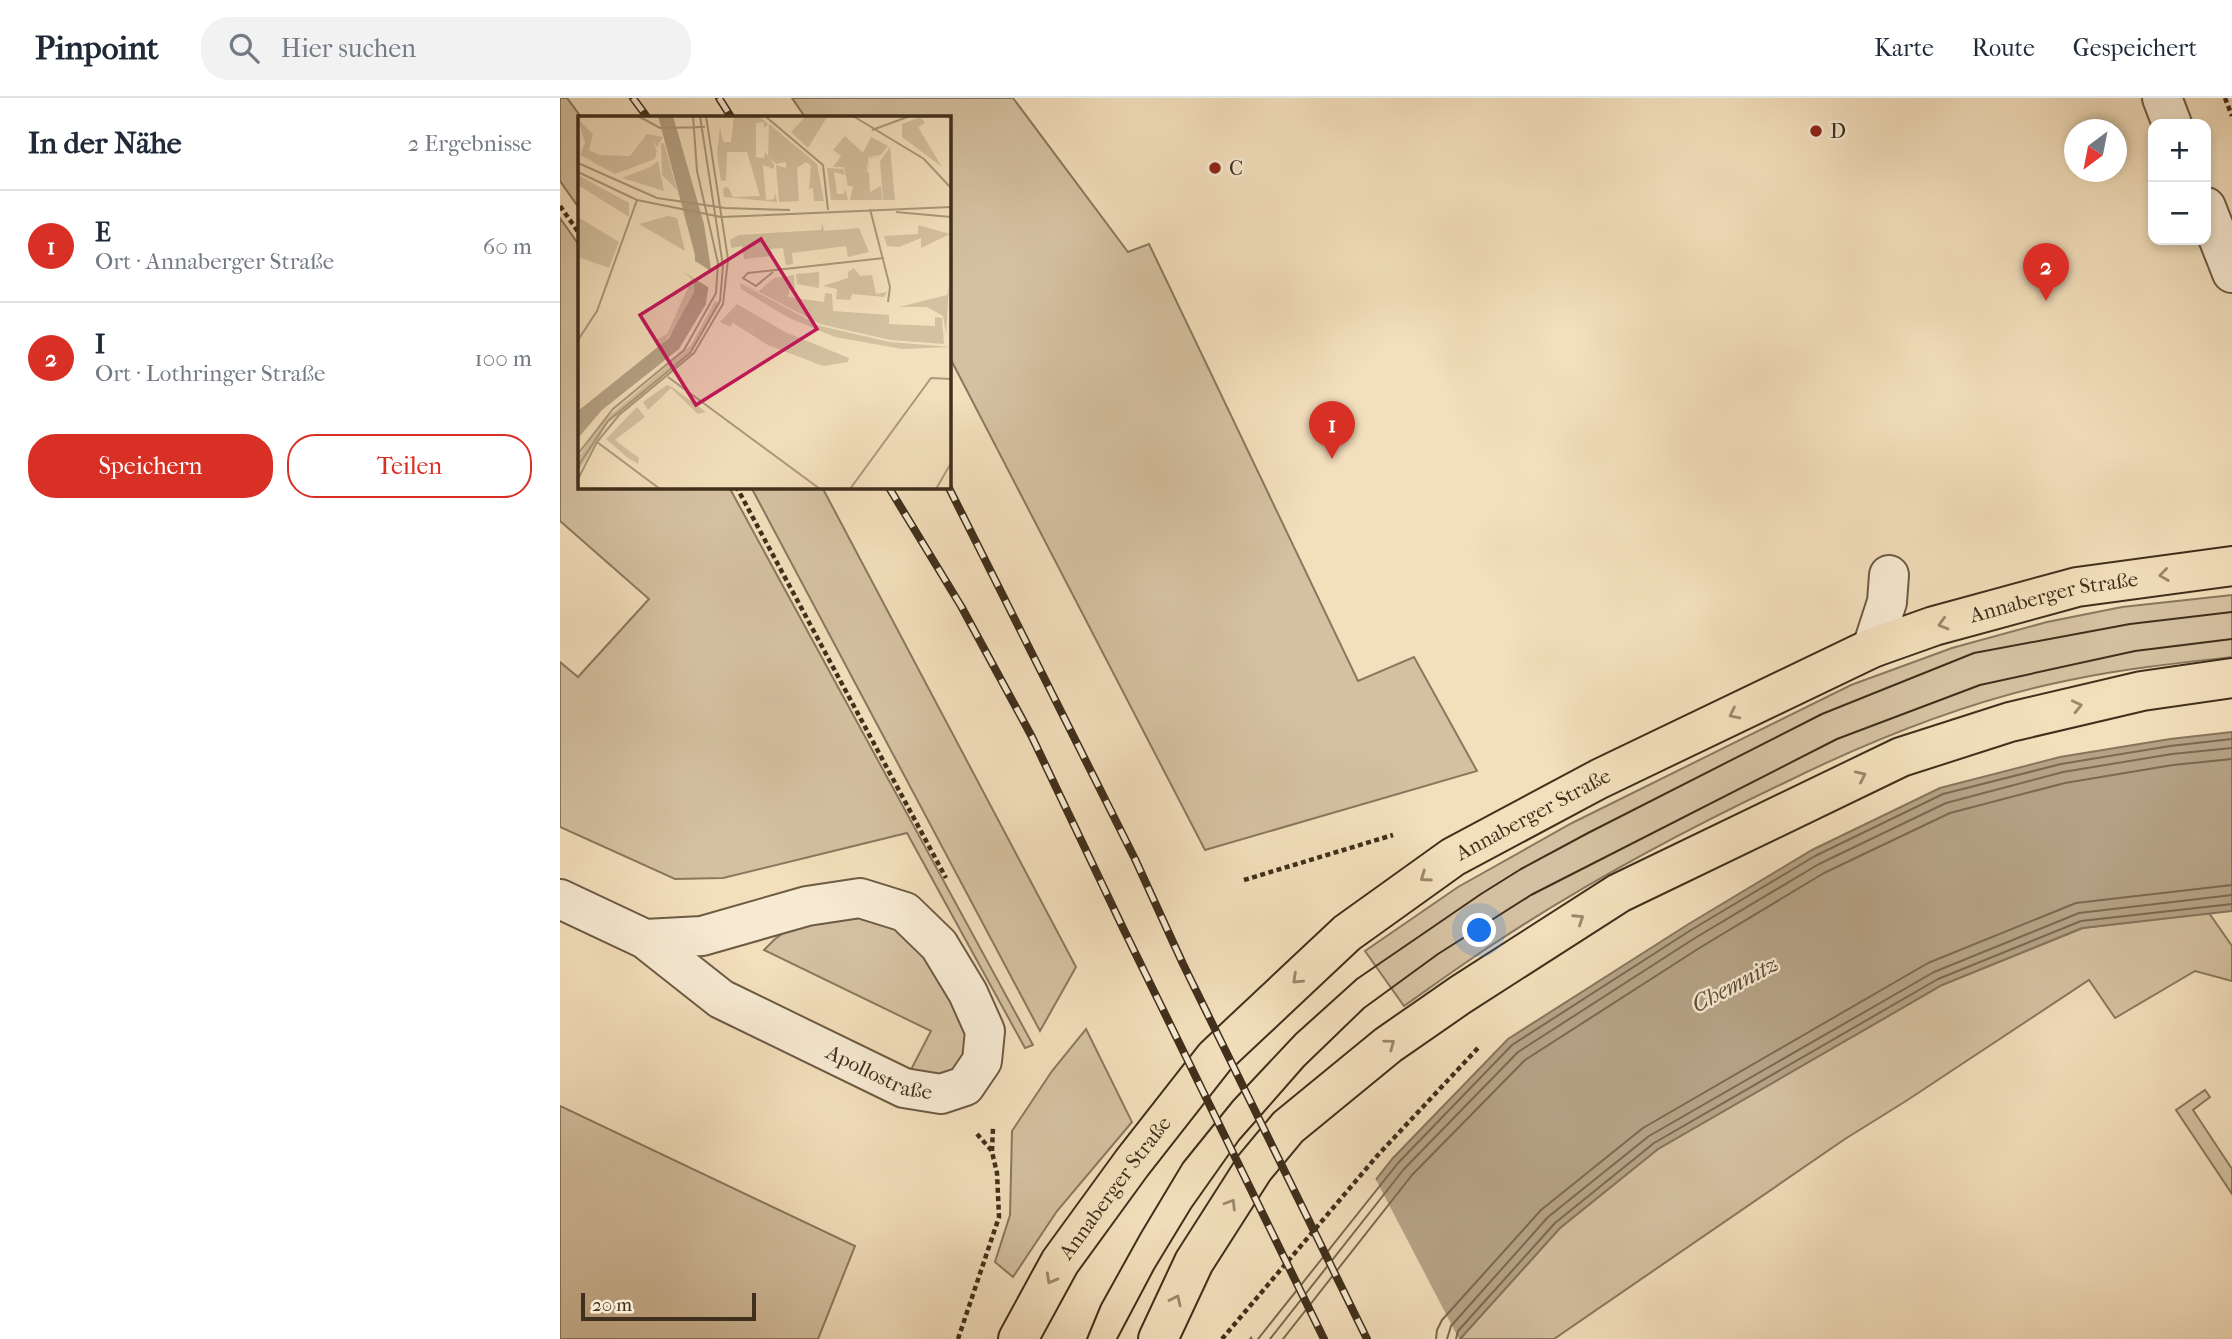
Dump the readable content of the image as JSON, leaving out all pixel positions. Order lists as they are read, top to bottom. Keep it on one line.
{"streets":{"main road":["Annaberger Straße"],"street":["Apollostraße"]},"water":["Chemnitz"],"places":["D","C"],"scale_bar":"20 m","north":"bottom left","page":{"header":"Pinpoint","search":"Hier suchen","nav":["Karte","Route","Gespeichert"],"heading":["In der Nähe","2 Ergebnisse"],"map_buttons":["+","−"],"list":[{"mark":"1","name":"E","note":"Ort · Annaberger Straße","value":"60 m"},{"mark":"2","name":"I","note":"Ort · Lothringer Straße","value":"100 m"}],"pins":["2","1"],"buttons":["Speichern","Teilen"],"scale":"20 m"}}
